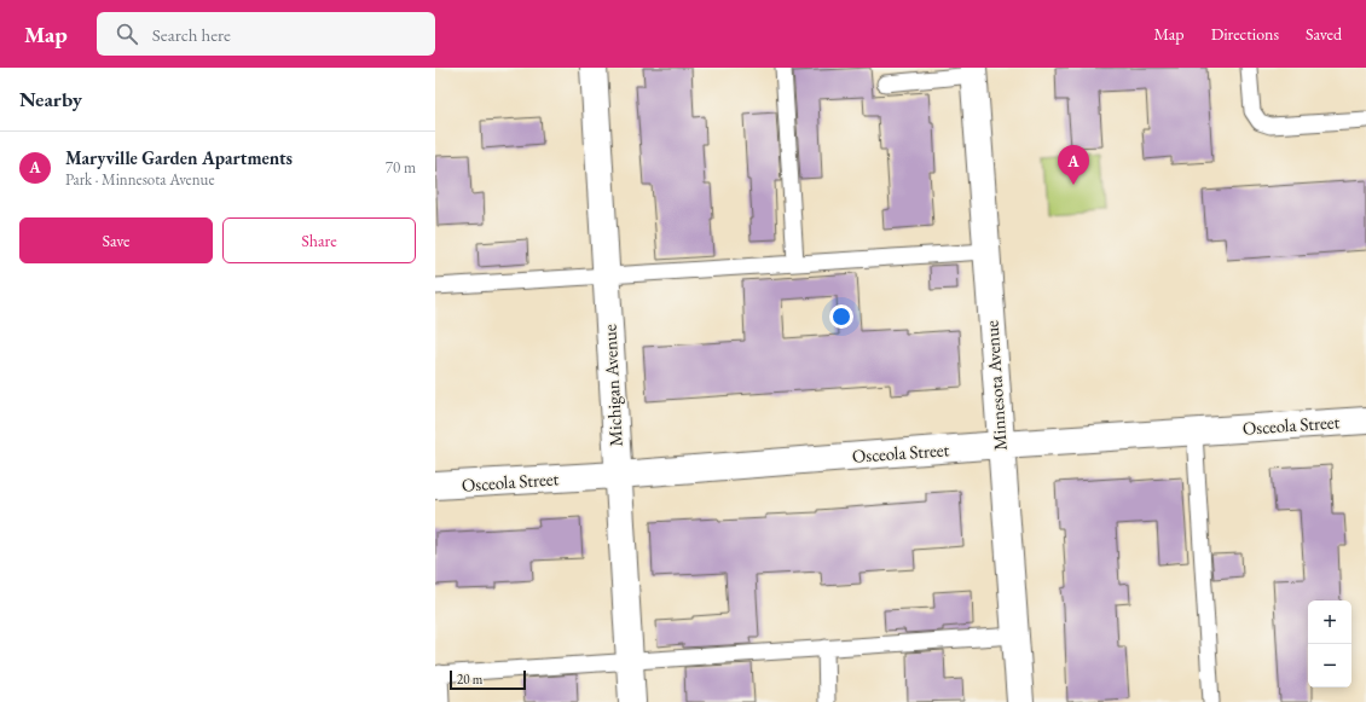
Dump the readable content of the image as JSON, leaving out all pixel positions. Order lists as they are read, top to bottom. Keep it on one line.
{"streets":{"street":["Michigan Avenue","Minnesota Avenue","Osceola Street"]},"crossings":[["Michigan Avenue","Osceola Street"],["Minnesota Avenue","Osceola Street"]],"scale_bar":"20 m","page":{"header":"Map","search":"Search here","nav":["Map","Directions","Saved"],"heading":"Nearby","list":[{"mark":"A","name":"Maryville Garden Apartments","note":"Park · Minnesota Avenue","value":"70 m"}],"pins":"A","buttons":["Save","Share"],"map_buttons":["+","−"],"scale":"20 m"}}
